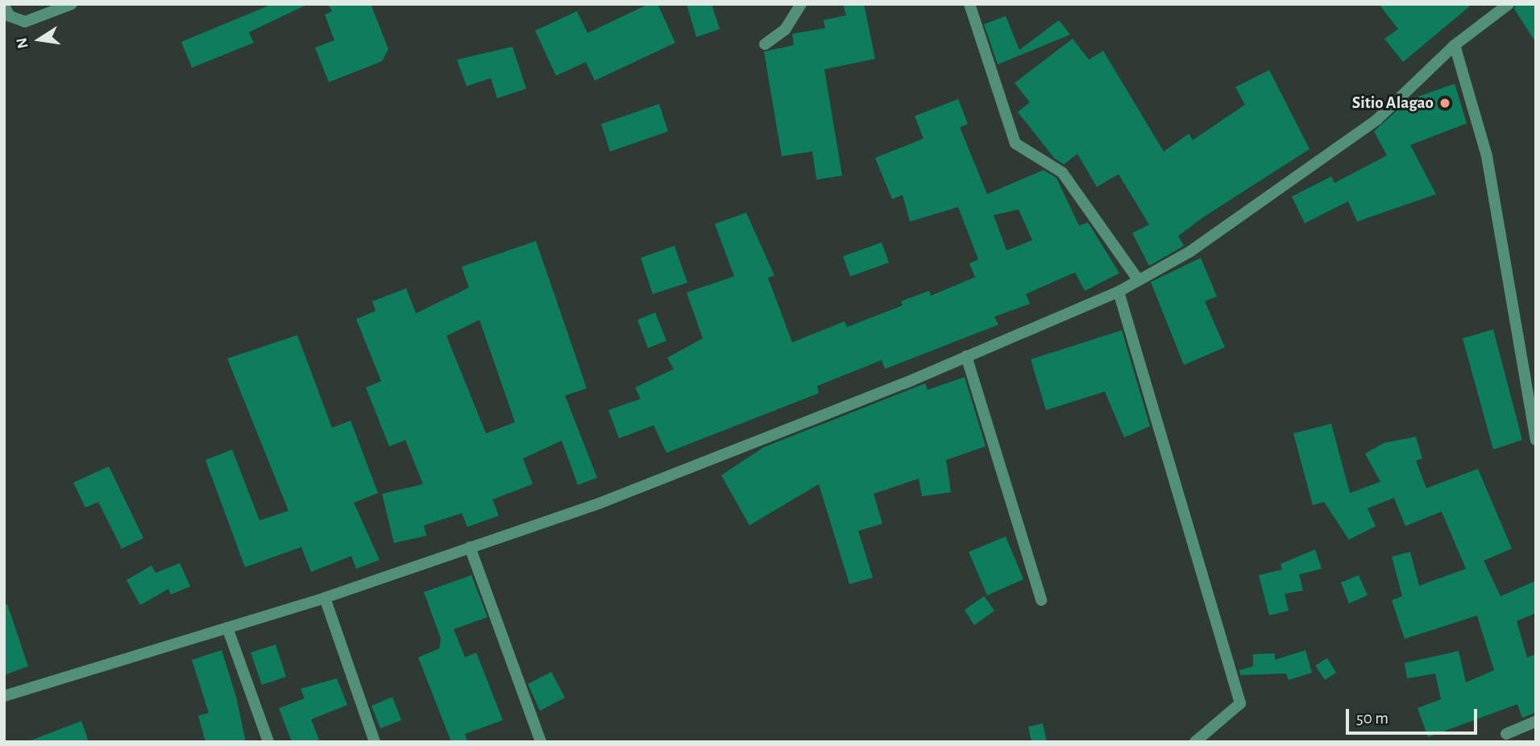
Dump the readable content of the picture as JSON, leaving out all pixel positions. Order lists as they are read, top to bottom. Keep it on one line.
{"places":["Sitio Alagao"],"scale_bar":"50 m","north":"left"}
